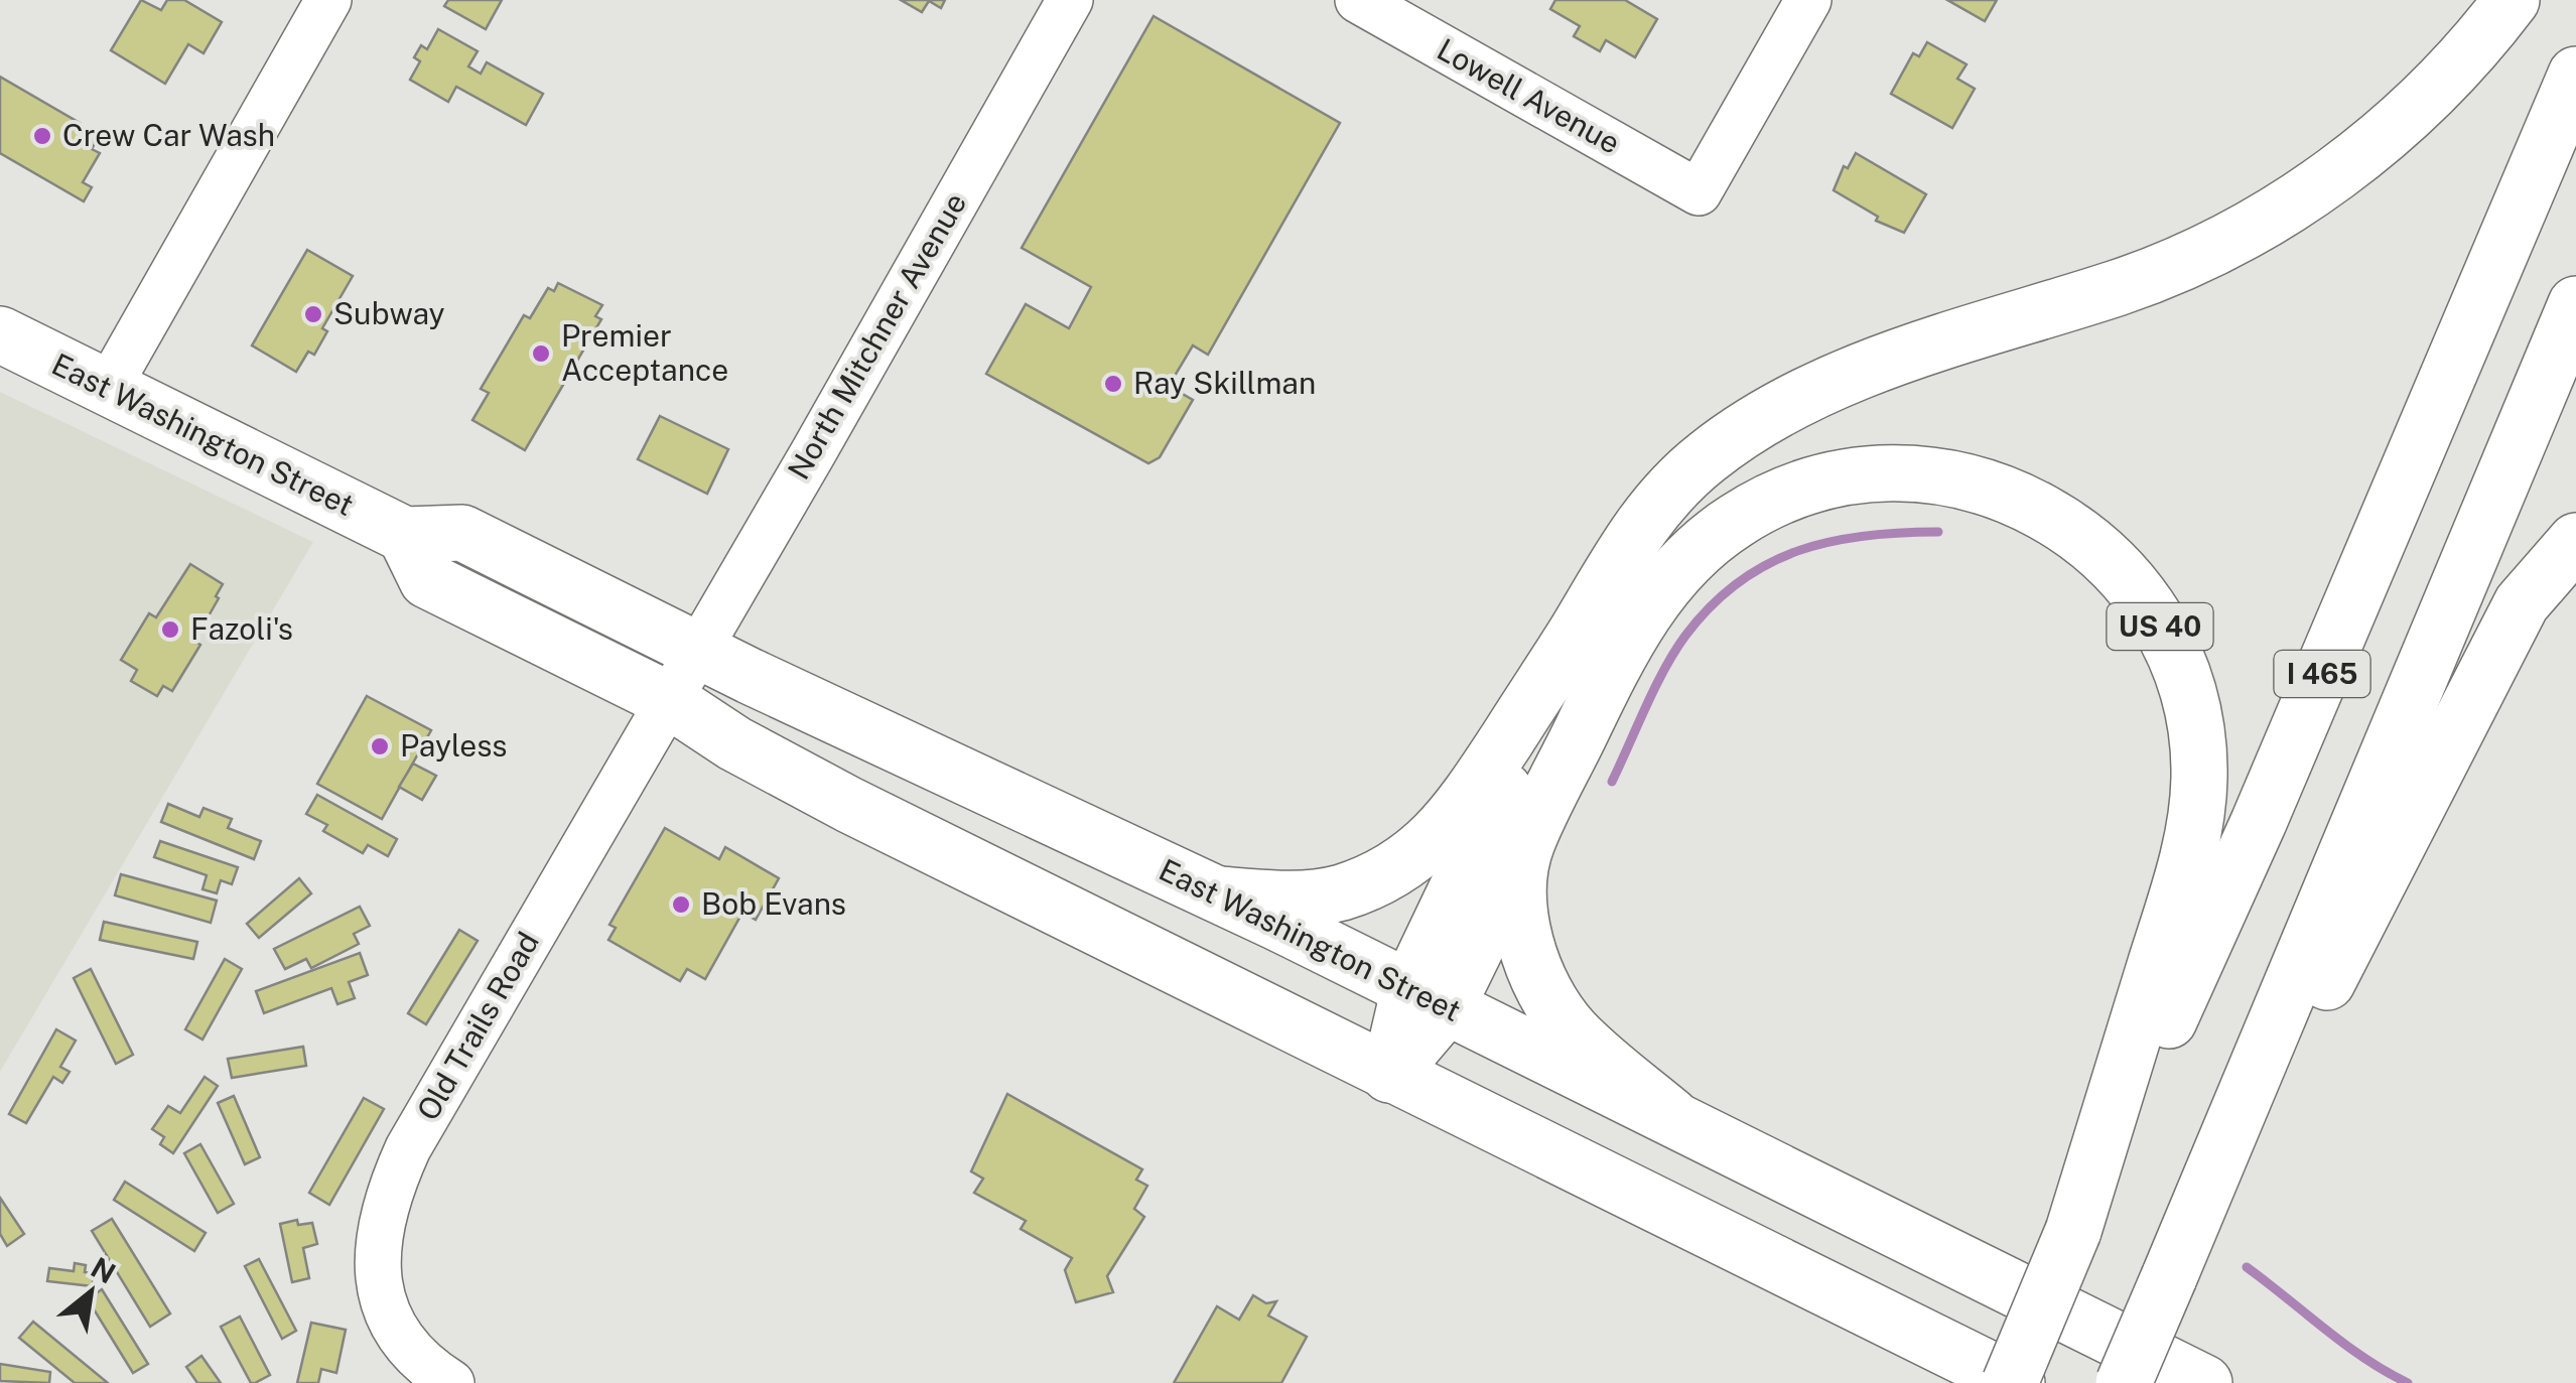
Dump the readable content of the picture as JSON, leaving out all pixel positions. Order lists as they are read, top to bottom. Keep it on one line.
{"streets":{"main road":["East Washington Street","US 40","I 465"],"street":["Lowell Avenue","North Mitchner Avenue","Old Trails Road"]},"crossings":[["North Mitchner Avenue","East Washington Street"],["North Mitchner Avenue","Old Trails Road"],["East Washington Street","US 40"],["East Washington Street","I 465"],["East Washington Street","Old Trails Road"],["US 40","I 465"]],"places":["Crew Car Wash","Subway","Premier Acceptance","Ray Skillman","Fazoli's","Payless","Bob Evans"],"north":"top right"}
